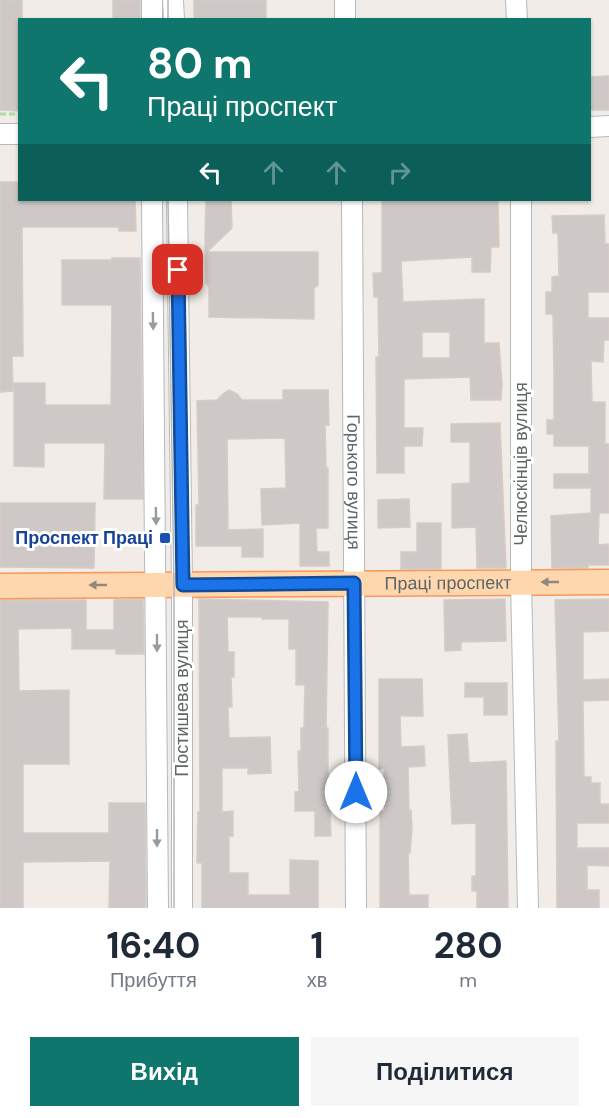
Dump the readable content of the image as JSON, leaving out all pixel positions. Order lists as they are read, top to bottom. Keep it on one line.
{"streets":{"main road":["Праці проспект"],"street":["Челюскінців вулиця","Горького вулиця","Постишева вулиця"]},"crossings":[["Челюскінців вулиця","Праці проспект"],["Горького вулиця","Праці проспект"],["Праці проспект","Постишева вулиця"]],"one_way":["Праці проспект"],"places":{"transit":["Проспект Праці"]},"page":{"turn":["80 m","Праці проспект"],"eta":["16:40","Прибуття","1","хв","280","m"],"buttons":["Вихід","Поділитися"]}}
